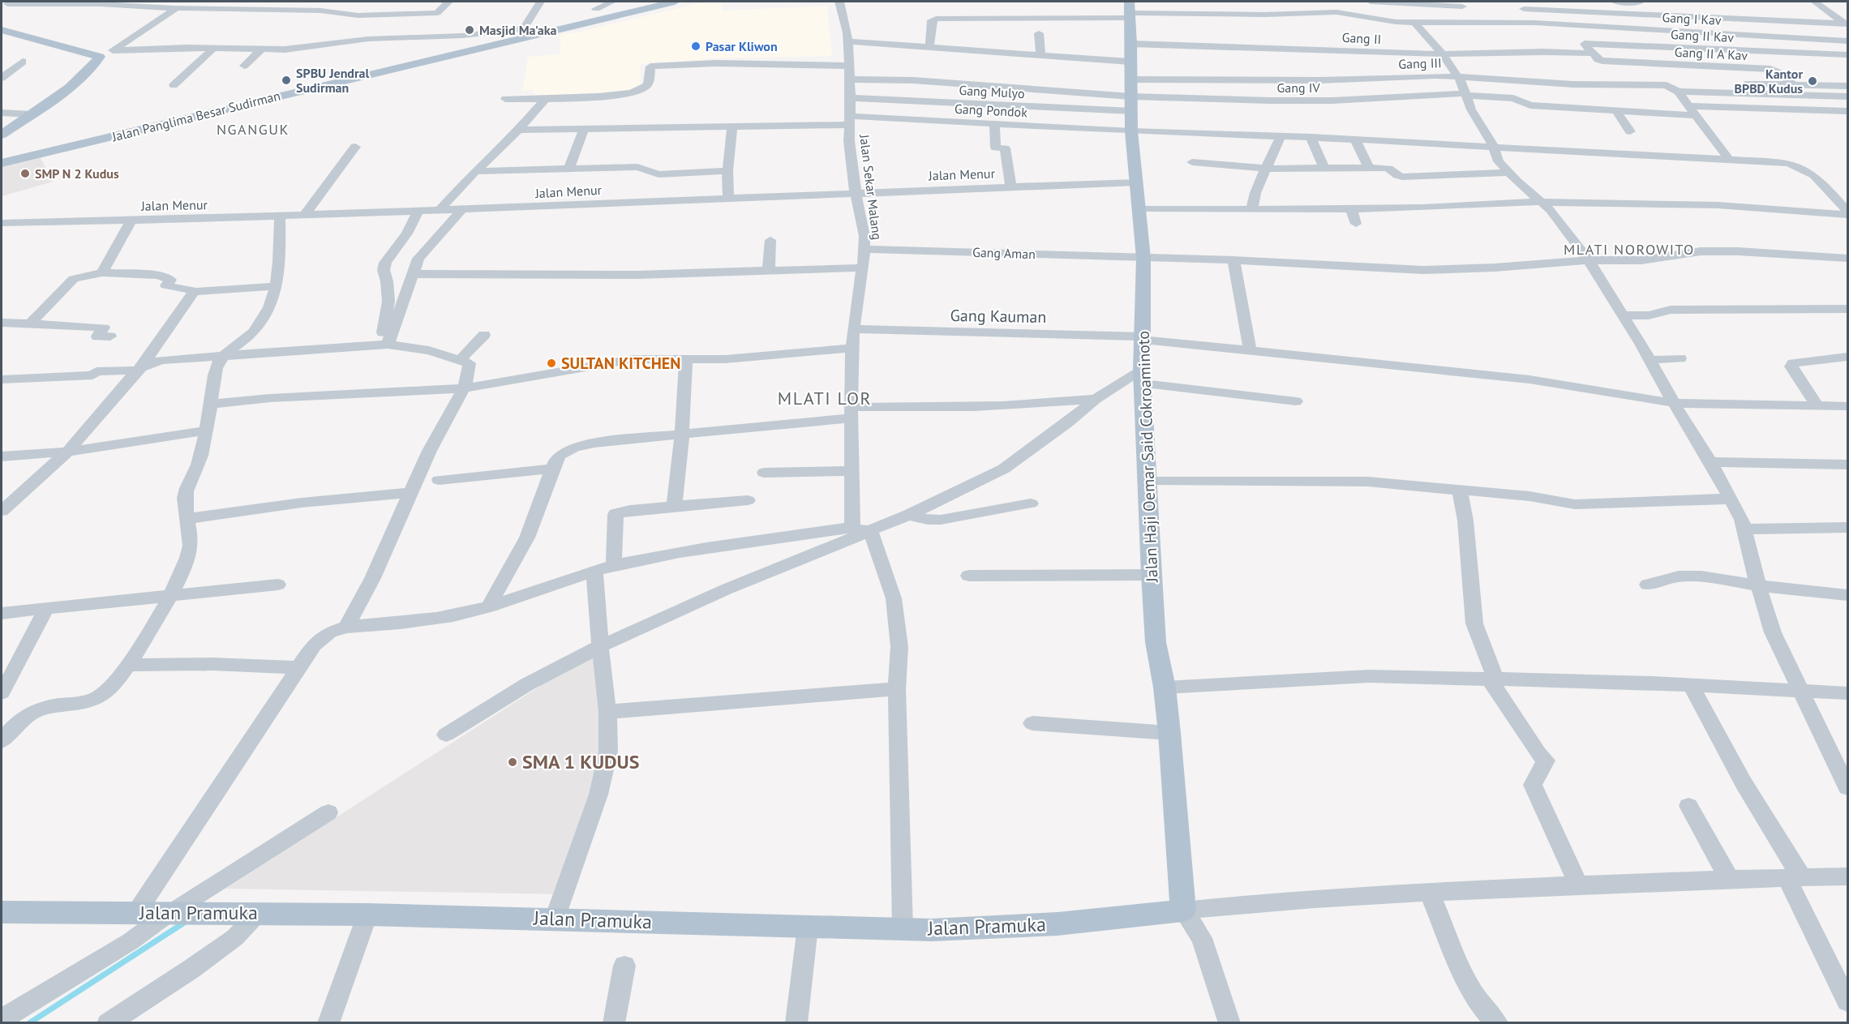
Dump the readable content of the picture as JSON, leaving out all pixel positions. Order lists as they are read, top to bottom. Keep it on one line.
{"streets":{"main road":["Jalan Panglima Besar Sudirman","Jalan Haji Oemar Said Cokroaminoto","Jalan Pramuka"],"street":["Gang I Kav","Gang II Kav","Gang II","Gang II A Kav","Gang III","Gang IV","Gang Mulyo","Gang Pondok","Jalan Menur","Jalan Sekar Malang","Gang Aman","Gang Kauman"]},"crossings":[["Gang I Kav","Jalan Haji Oemar Said Cokroaminoto"],["Gang II","Gang II A Kav"],["Gang II","Gang III"],["Gang II","Gang IV"],["Gang II","Gang Mulyo"],["Gang II","Jalan Haji Oemar Said Cokroaminoto"],["Gang III","Gang IV"],["Gang III","Gang Mulyo"],["Gang III","Jalan Haji Oemar Said Cokroaminoto"],["Gang IV","Gang Mulyo"],["Gang IV","Jalan Haji Oemar Said Cokroaminoto"],["Gang Mulyo","Jalan Sekar Malang"],["Gang Mulyo","Jalan Haji Oemar Said Cokroaminoto"],["Gang Pondok","Jalan Sekar Malang"],["Gang Pondok","Jalan Haji Oemar Said Cokroaminoto"],["Jalan Menur","Jalan Sekar Malang"],["Jalan Menur","Jalan Haji Oemar Said Cokroaminoto"],["Jalan Sekar Malang","Gang Aman"],["Jalan Sekar Malang","Gang Kauman"],["Gang Aman","Jalan Haji Oemar Said Cokroaminoto"],["Gang Kauman","Jalan Haji Oemar Said Cokroaminoto"],["Jalan Haji Oemar Said Cokroaminoto","Jalan Pramuka"]],"districts":["NGANGUK","MLATI NOROWITO","MLATI LOR"],"places":["Masjid Ma'aka","Pasar Kliwon","SPBU Jendral Sudirman","Kantor BPBD Kudus","SMP N 2 Kudus","SULTAN KITCHEN","SMA 1 KUDUS"]}
